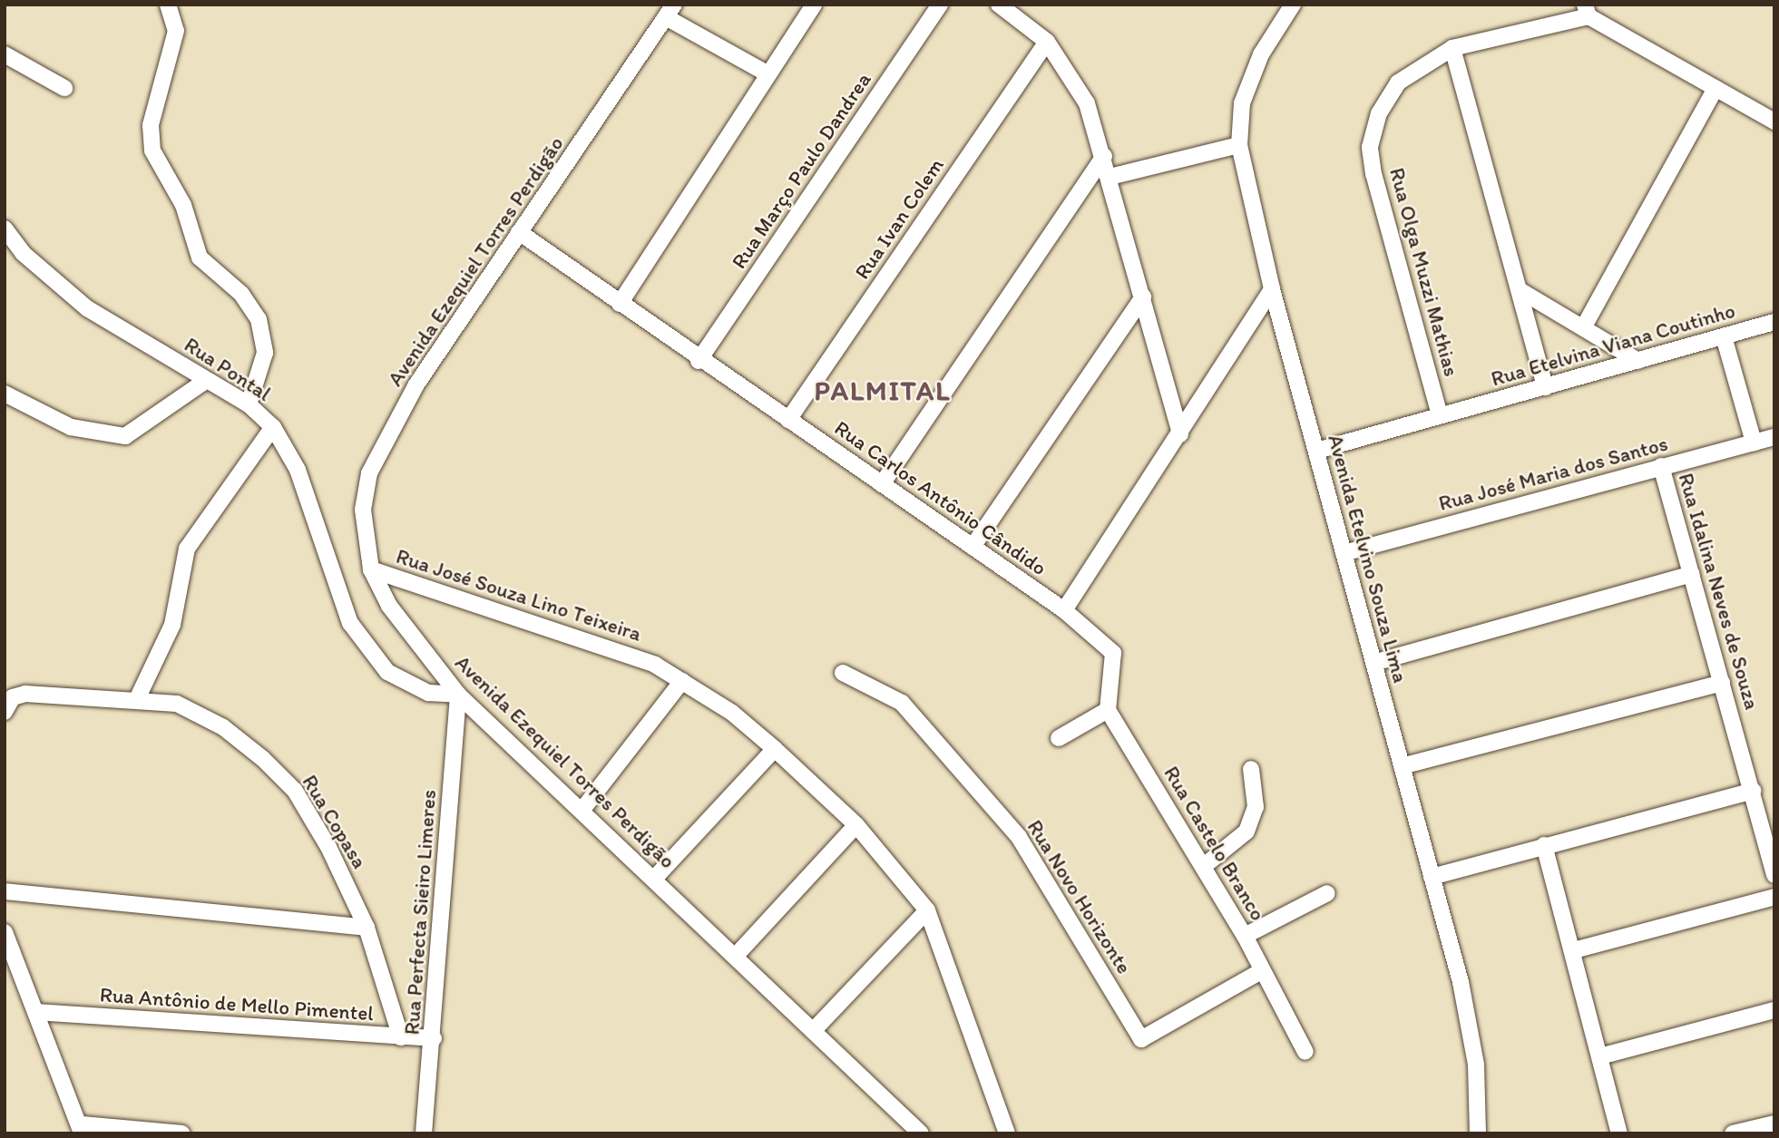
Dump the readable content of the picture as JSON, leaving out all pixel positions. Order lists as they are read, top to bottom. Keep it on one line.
{"streets":{"street":["Rua Março Paulo Dandrea","Rua Ivan Colem","Avenida Ezequiel Torres Perdigão","Rua Olga Muzzi Mathias","Rua Etelvina Viana Coutinho","Rua Pontal","Rua José Maria dos Santos","Rua Carlos Antônio Cândido","Avenida Etelvino Souza Lima","Rua Idalina Neves de Souza","Rua José Souza Lino Teixeira","Rua Copasa","Rua Castelo Branco","Rua Novo Horizonte","Rua Perfecta Sieiro Limeres","Rua Antônio de Mello Pimentel"]},"crossings":[["Rua Março Paulo Dandrea","Rua Carlos Antônio Cândido"],["Rua Ivan Colem","Rua Carlos Antônio Cândido"],["Avenida Ezequiel Torres Perdigão","Rua Pontal"],["Avenida Ezequiel Torres Perdigão","Rua Carlos Antônio Cândido"],["Avenida Ezequiel Torres Perdigão","Rua José Souza Lino Teixeira"],["Avenida Ezequiel Torres Perdigão","Rua Perfecta Sieiro Limeres"],["Rua Olga Muzzi Mathias","Rua Etelvina Viana Coutinho"],["Rua Etelvina Viana Coutinho","Avenida Etelvino Souza Lima"],["Rua Pontal","Rua Perfecta Sieiro Limeres"],["Rua José Maria dos Santos","Avenida Etelvino Souza Lima"],["Rua José Maria dos Santos","Rua Idalina Neves de Souza"],["Rua Carlos Antônio Cândido","Rua Castelo Branco"],["Rua Copasa","Rua Antônio de Mello Pimentel"],["Rua Castelo Branco","Rua Novo Horizonte"],["Rua Perfecta Sieiro Limeres","Rua Antônio de Mello Pimentel"]],"districts":["PALMITAL"]}
